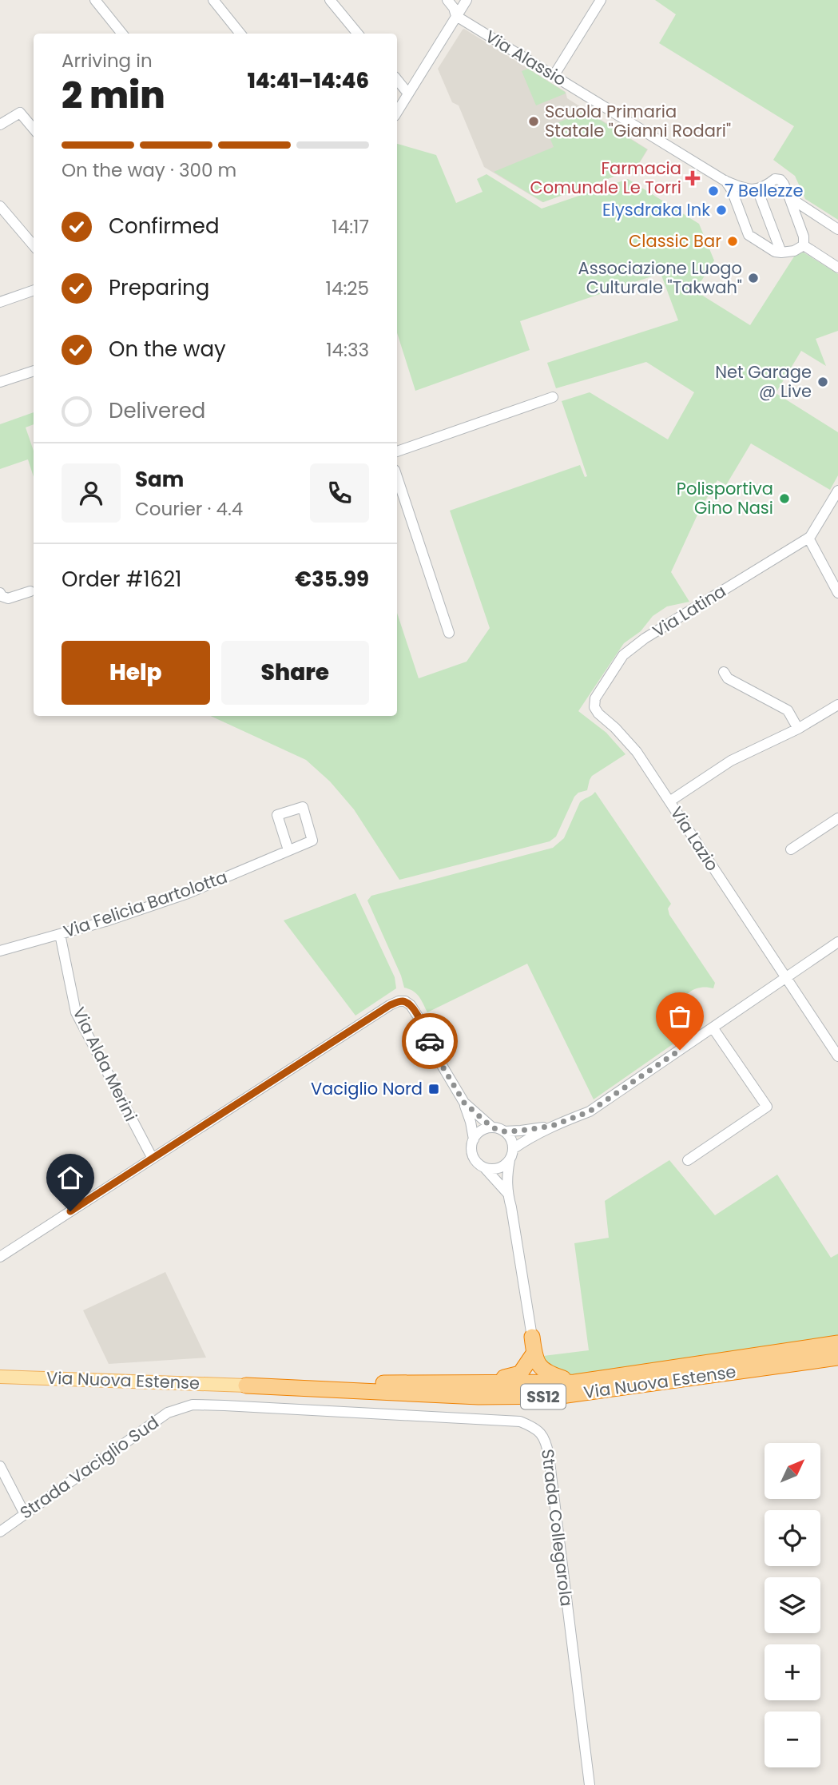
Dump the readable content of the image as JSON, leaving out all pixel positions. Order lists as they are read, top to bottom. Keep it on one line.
{"streets":{"highway":["Via Nuova Estense","SS12"],"street":["Via Alassio","Via Latina","Via Lazio","Via Felicia Bartolotta","Via Alda Merini","Strada Vaciglio Sud","Strada Collegarola"]},"crossings":[["Via Latina","Via Lazio"],["Via Felicia Bartolotta","Via Alda Merini"],["Strada Vaciglio Sud","Strada Collegarola"]],"places":{"other":["Scuola Primaria Statale \"Gianni Rodari\"","7 Bellezze","Elysdraka Ink","Classic Bar","Associazione Luogo Culturale \"Takwah\"","Net Garage @ Live","Polisportiva Gino Nasi"],"health":["Farmacia Comunale Le Torri"],"transit":["Vaciglio Nord"]},"north":"top right","page":{"heading":["2 min","Arriving in","14:41–14:46"],"panel":["Sam","Courier · 4.4","Order #1621","€35.99"],"bar":"On the way · 300 m","list":[["Confirmed","14:17"],["Preparing","14:25"],["On the way","14:33"],"Delivered"],"buttons":["Help","Share"],"map_buttons":["+","−"]}}
